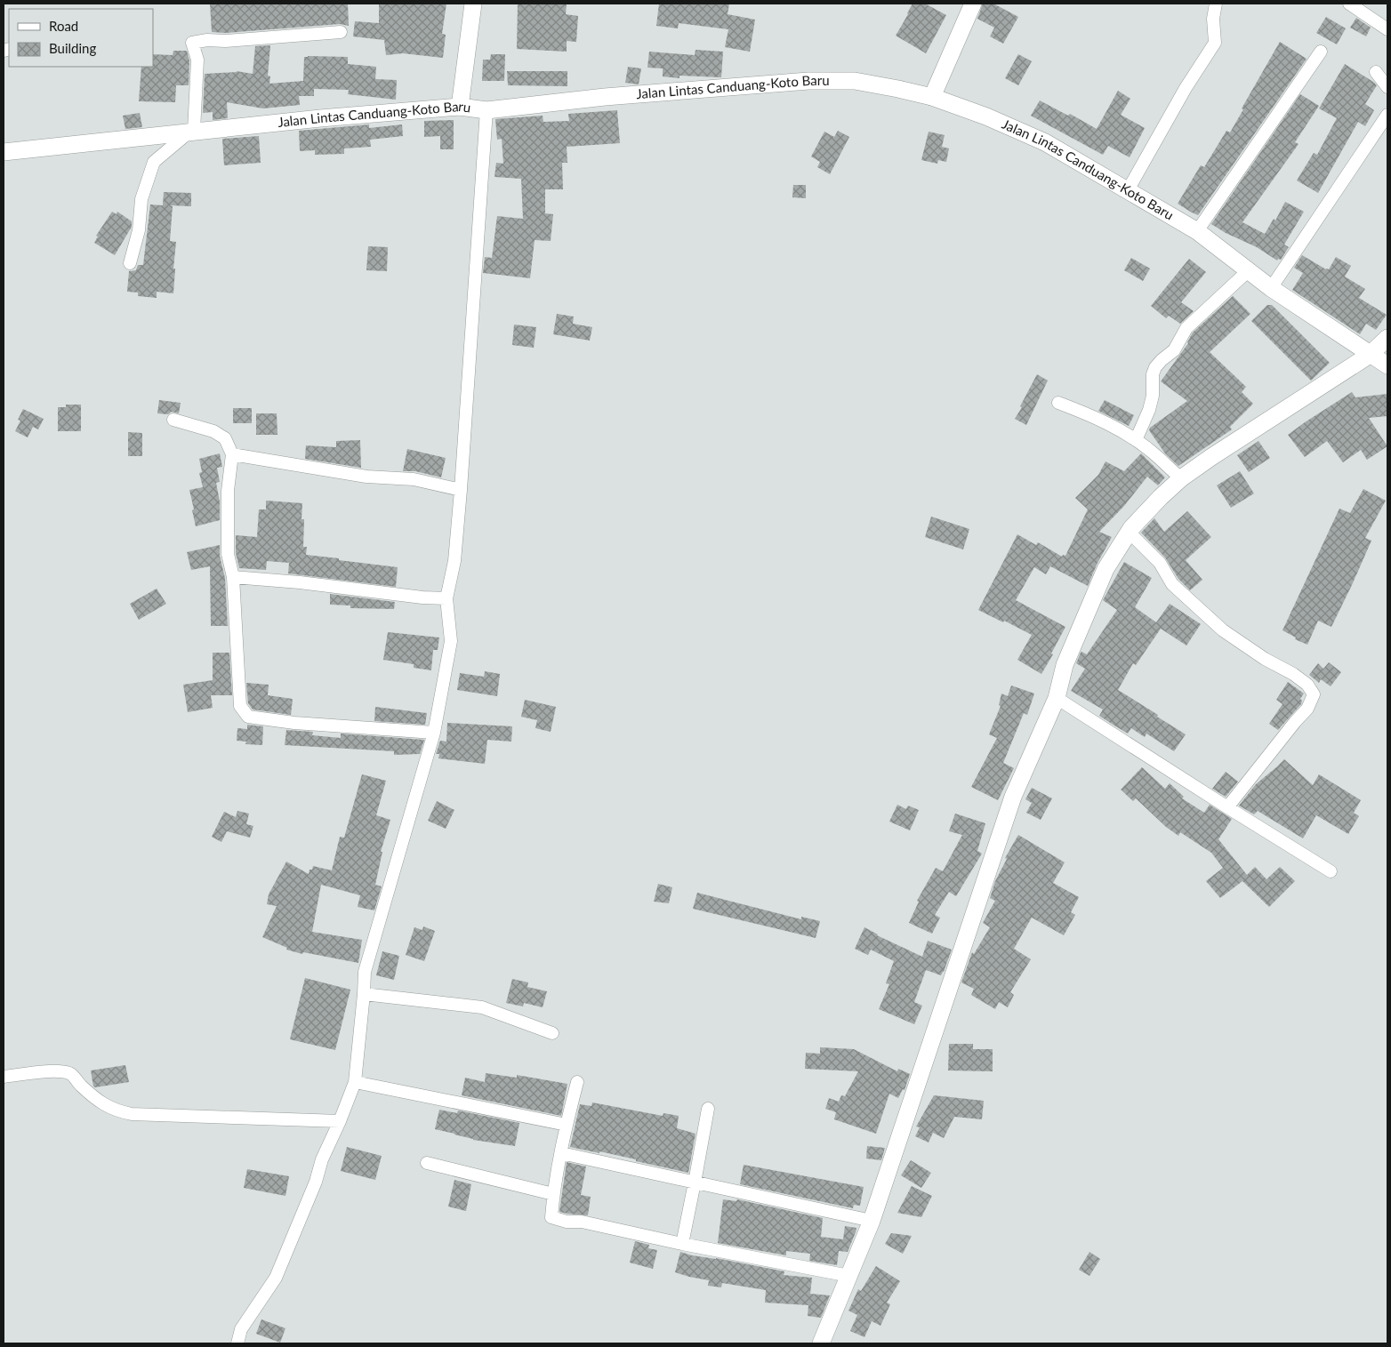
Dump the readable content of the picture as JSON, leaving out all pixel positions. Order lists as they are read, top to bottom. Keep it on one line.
{"streets":{"main road":["Jalan Lintas Canduang-Koto Baru"]},"legend":["Road","Building"]}
